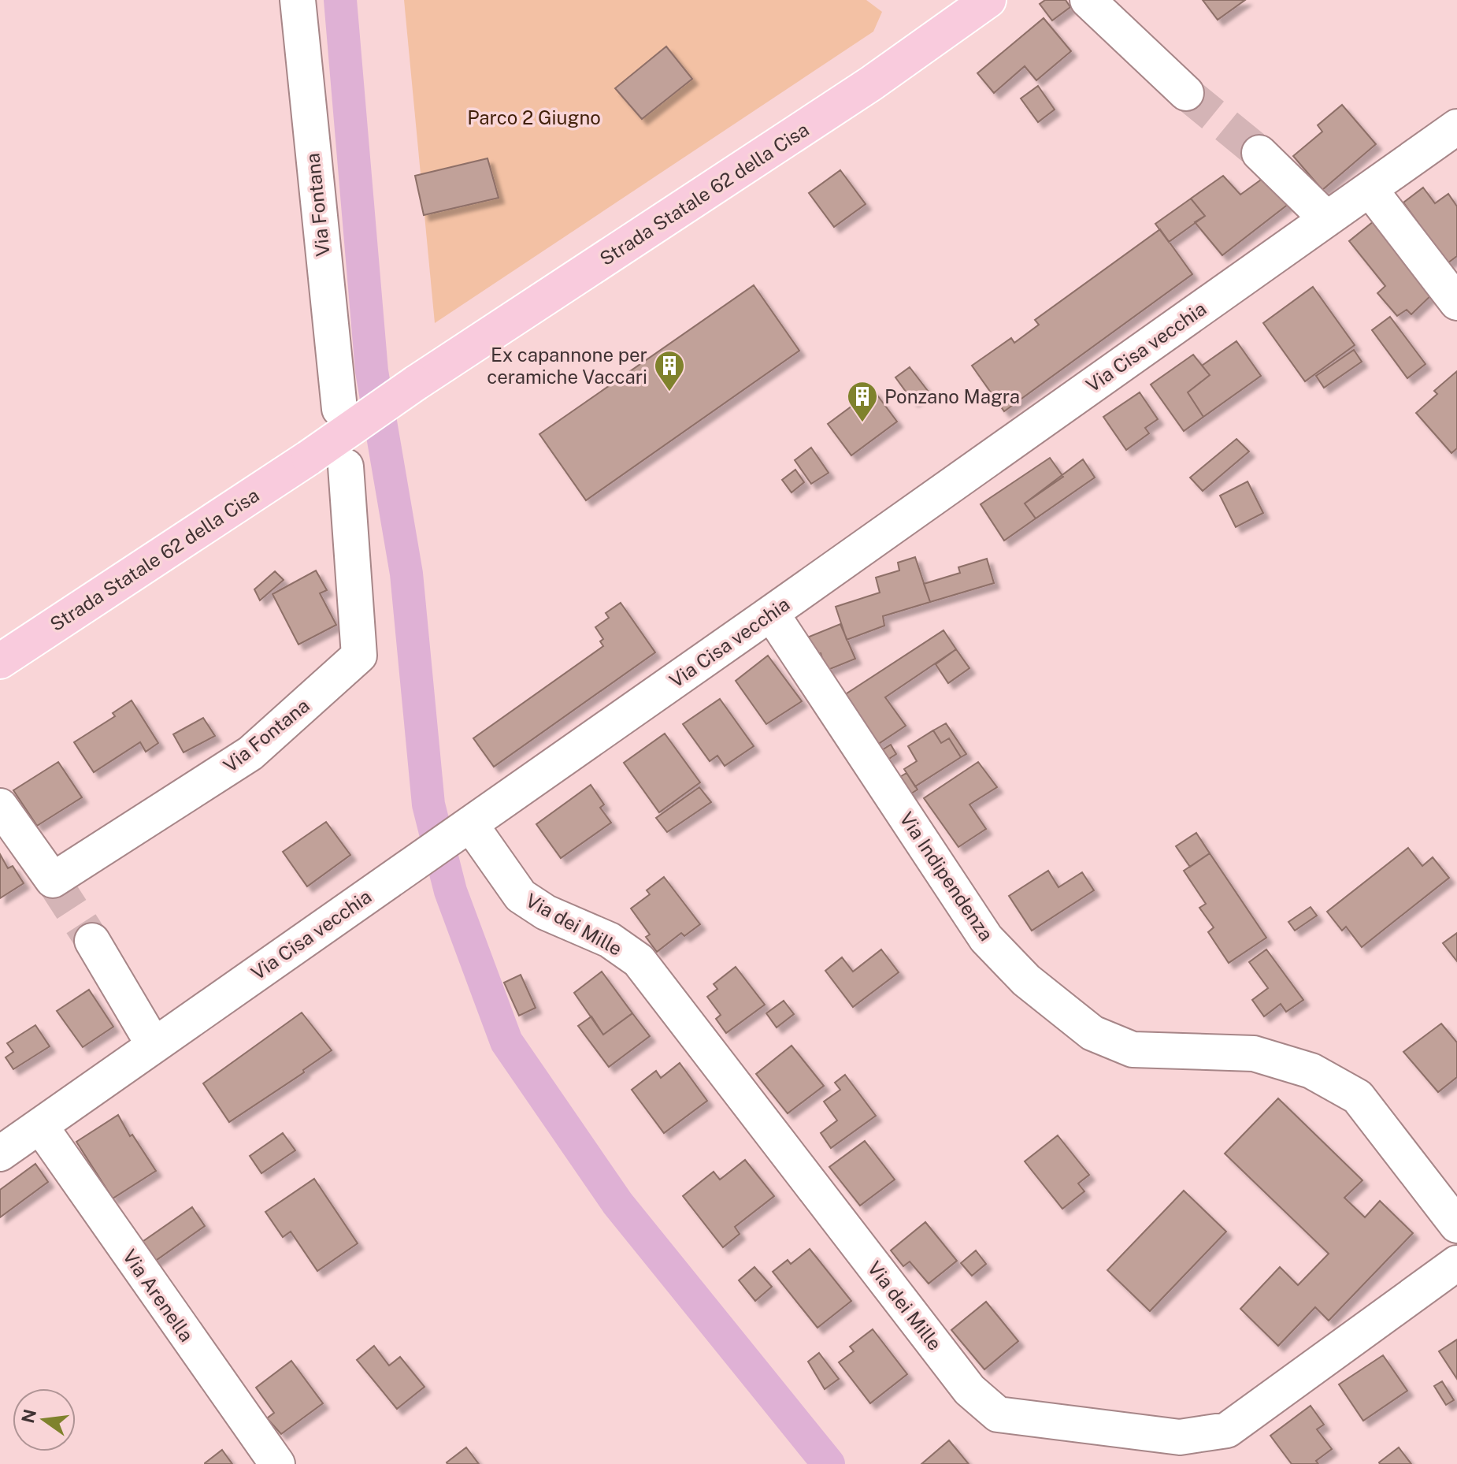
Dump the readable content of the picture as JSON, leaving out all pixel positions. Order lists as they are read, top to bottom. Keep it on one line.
{"streets":{"main road":["Strada Statale 62 della Cisa"],"street":["Via Fontana","Via Cisa vecchia","Via Indipendenza","Via dei Mille","Via Arenella"]},"crossings":[["Via Cisa vecchia","Via Indipendenza"],["Via Cisa vecchia","Via dei Mille"],["Via Cisa vecchia","Via Arenella"]],"parks":["Parco 2 Giugno"],"places":{"building":["Ex capannone per ceramiche Vaccari","Ponzano Magra"]},"north":"left"}
